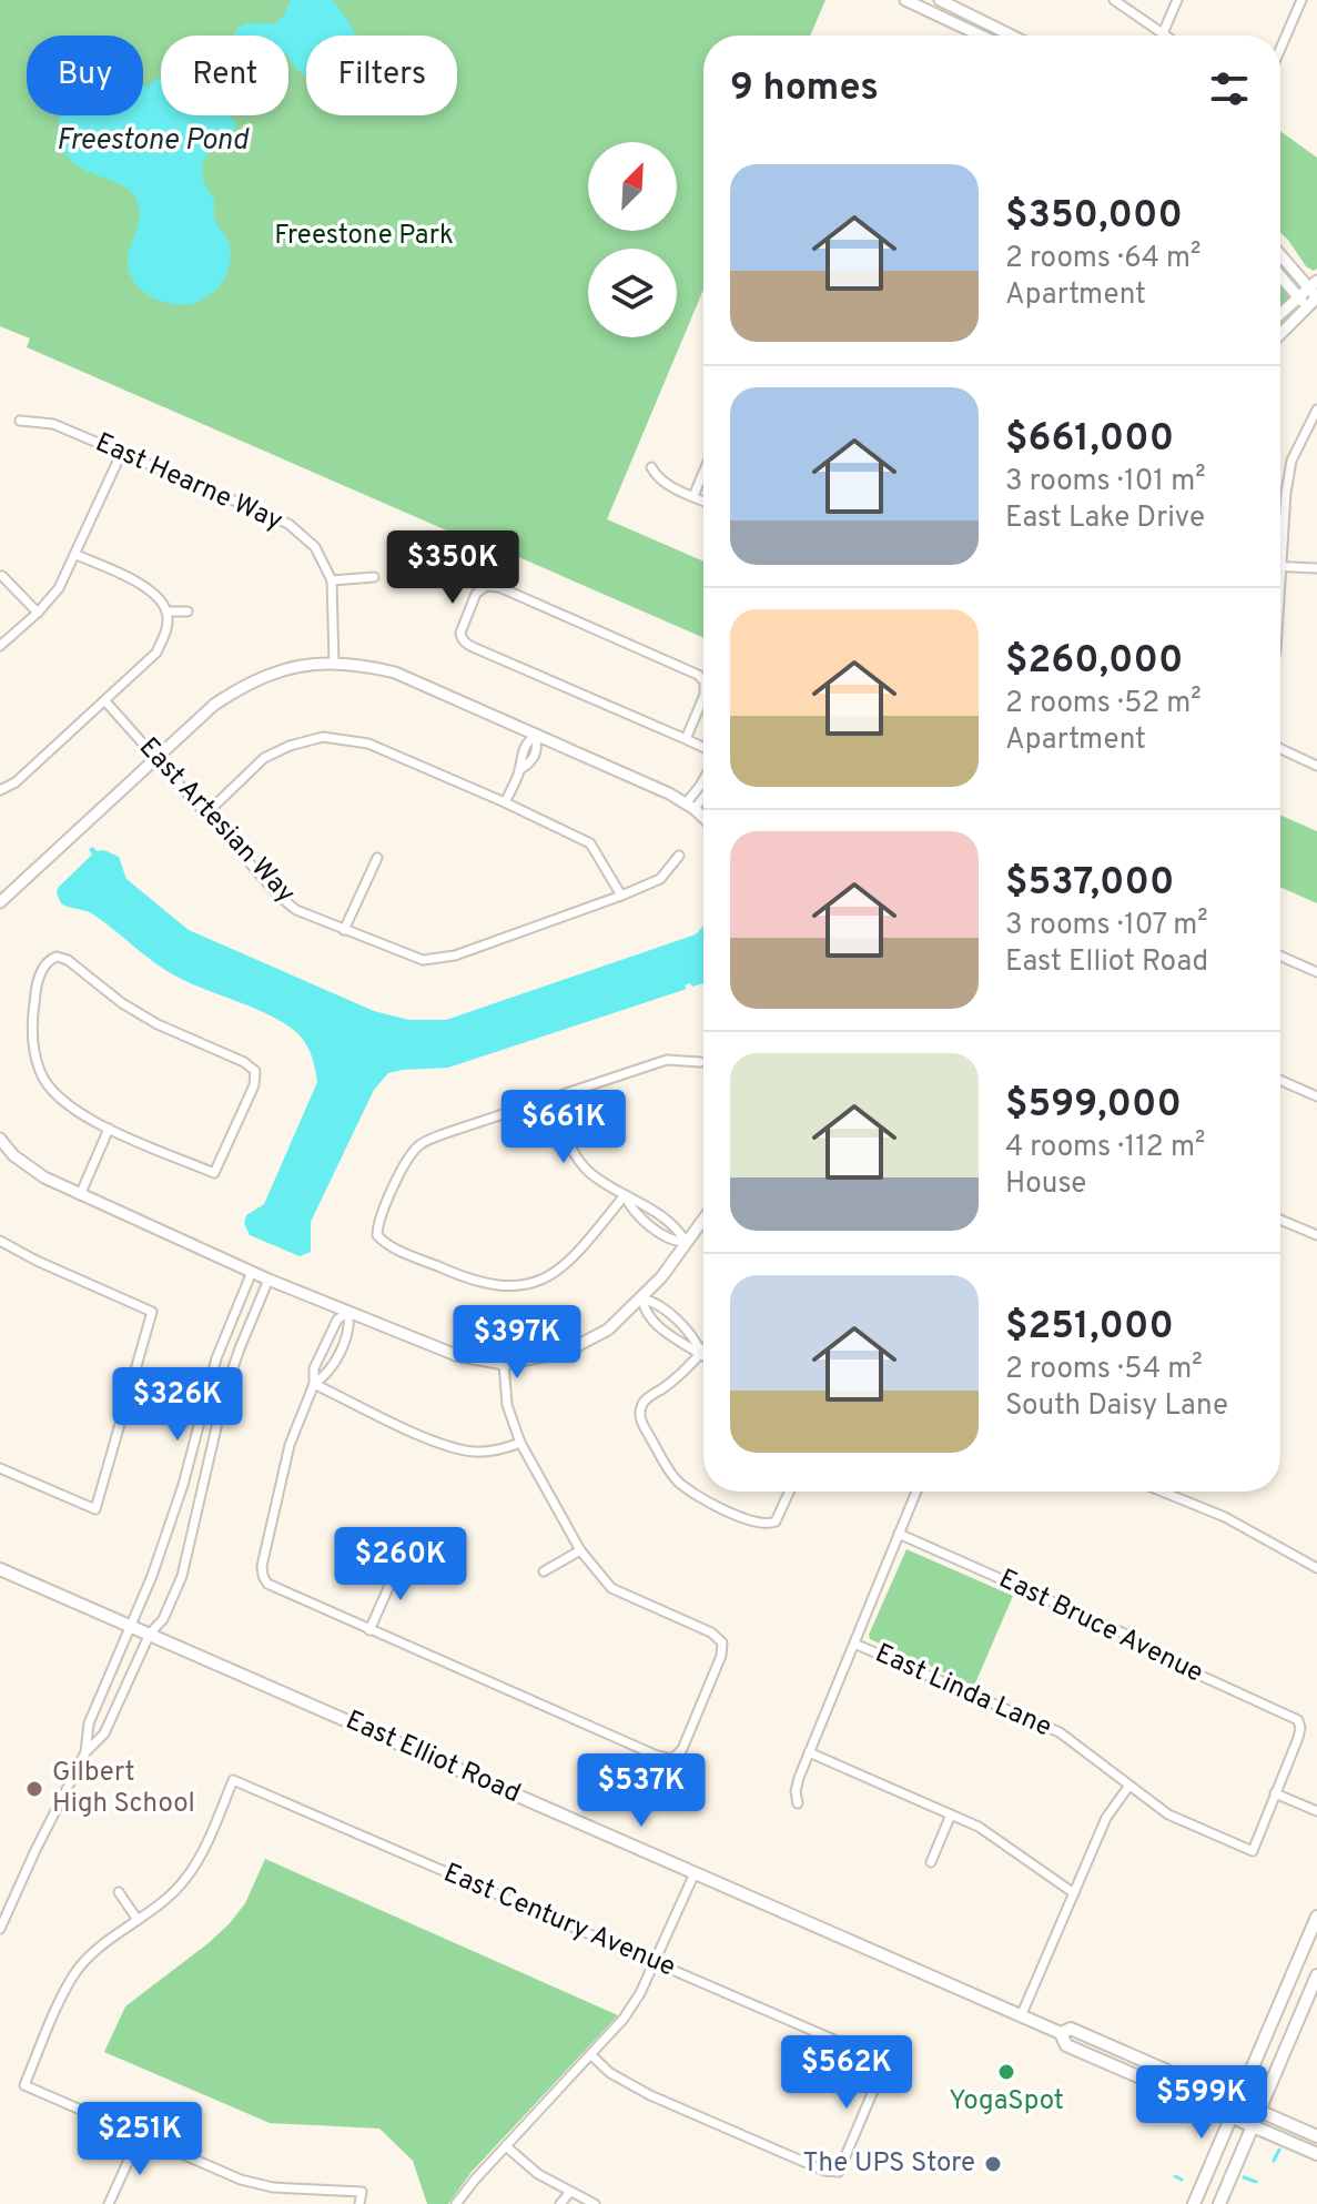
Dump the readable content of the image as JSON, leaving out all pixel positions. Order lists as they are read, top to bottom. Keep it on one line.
{"streets":{"main road":["East Elliot Road"],"street":["East Hearne Way","East Artesian Way","East Bruce Avenue","East Linda Lane","East Century Avenue"]},"crossings":[["East Bruce Avenue","East Linda Lane"]],"water":["Freestone Pond"],"parks":["Freestone Park"],"places":["Gilbert High School","YogaSpot","The UPS Store"],"north":"top right","page":{"chip":["Buy","Rent","Filters"],"heading":"9 homes","list":[{"name":"$350,000","note":"2 rooms · 64 m² · Apartment"},{"name":"$661,000","note":"3 rooms · 101 m² · East Lake Drive"},{"name":"$260,000","note":"2 rooms · 52 m² · Apartment"},{"name":"$537,000","note":"3 rooms · 107 m² · East Elliot Road"},{"name":"$599,000","note":"4 rooms · 112 m² · House"},{"name":"$251,000","note":"2 rooms · 54 m² · South Daisy Lane"}],"price":["$350K","$661K","$397K","$326K","$260K","$537K","$562K","$599K","$251K"]}}
